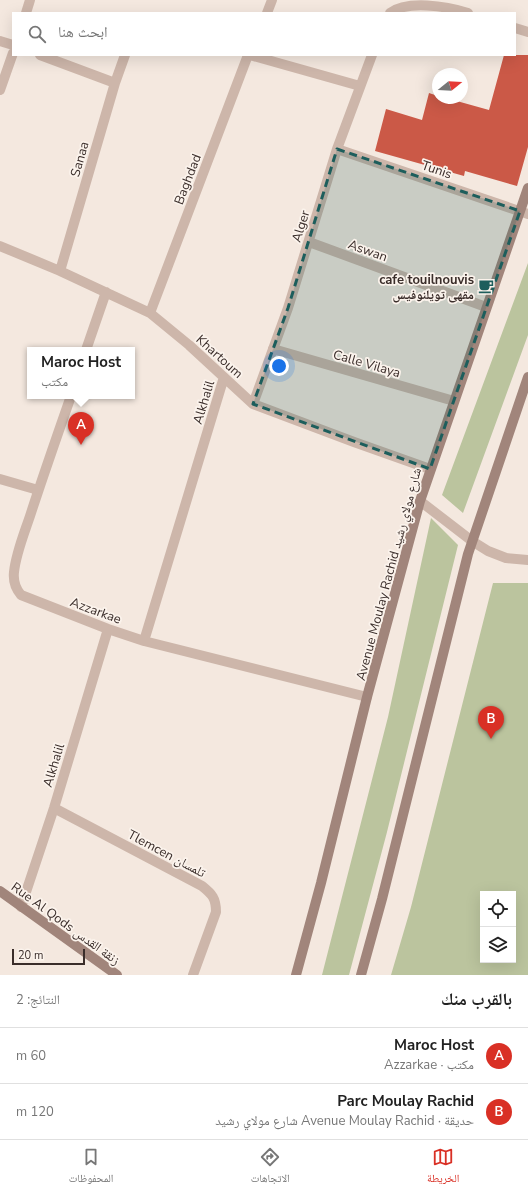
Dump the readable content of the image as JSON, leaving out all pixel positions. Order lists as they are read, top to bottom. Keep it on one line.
{"streets":{"main road":["Avenue Moulay Rachid شارع مولاي رشيد","Rue Al Qods زنقة القدس"],"street":["Sanaa","Tunis","Baghdad","Alger","Aswan","Khartoum","Calle Vilaya","Alkhalil","Azzarkae","Tlemcen تلمسان"]},"crossings":[["Sanaa","Khartoum"],["Tunis","Alger"],["Tunis","Avenue Moulay Rachid شارع مولاي رشيد"],["Baghdad","Khartoum"],["Alger","Aswan"],["Alger","Khartoum"],["Alger","Calle Vilaya"],["Aswan","Avenue Moulay Rachid شارع مولاي رشيد"],["Khartoum","Alkhalil"],["Khartoum","Avenue Moulay Rachid شارع مولاي رشيد"],["Calle Vilaya","Avenue Moulay Rachid شارع مولاي رشيد"],["Alkhalil","Azzarkae"],["Alkhalil","Tlemcen تلمسان"],["Alkhalil","Rue Al Qods زنقة القدس"],["Avenue Moulay Rachid شارع مولاي رشيد","Azzarkae"]],"places":{"cafe":["cafe touilnouvis مقهى تويلنوفيس"]},"scale_bar":"20 m","north":"right","page":{"search":"ابحث هنا","popup":["Maroc Host","مكتب"],"pins":["A","B"],"scale":"20 m","heading":["بالقرب منك","النتائج: 2"],"list":[{"mark":"A","name":"Maroc Host","note":"مكتب · Azzarkae","value":"60 m"},{"mark":"B","name":"Parc Moulay Rachid","note":"حديقة · Avenue Moulay Rachid شارع مولاي رشيد","value":"120 m"}],"nav":["الخريطة","الاتجاهات","المحفوظات"]}}
